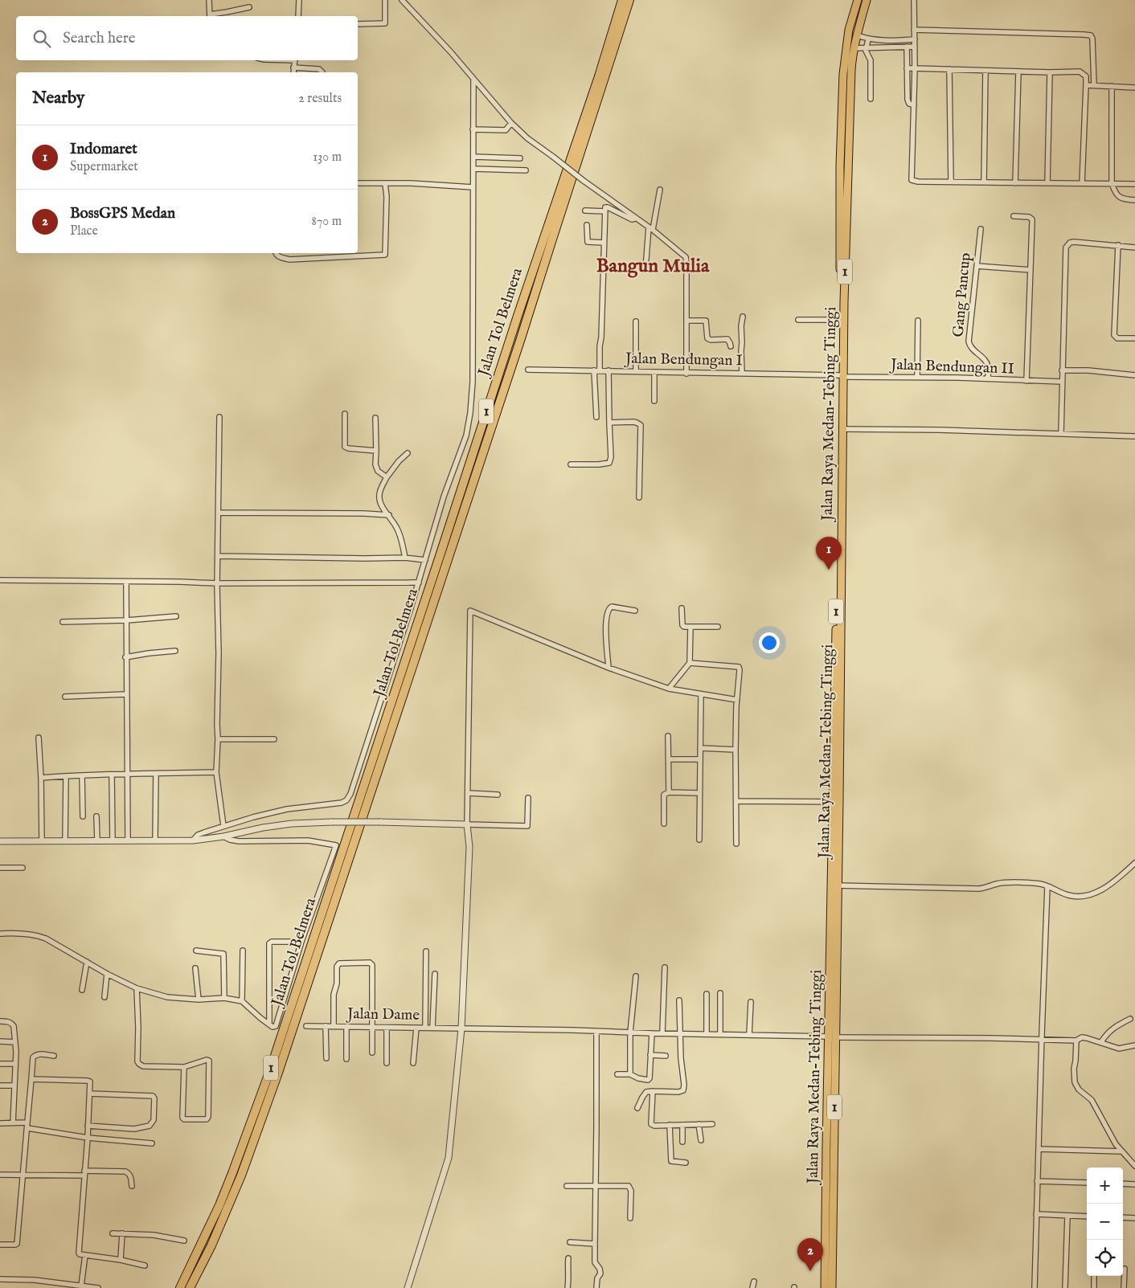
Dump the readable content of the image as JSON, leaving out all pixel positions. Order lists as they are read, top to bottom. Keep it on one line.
{"streets":{"highway":["1","Jalan Tol Belmera","Jalan Raya Medan-Tebing Tinggi"],"street":["Gang Pancup","Jalan Bendungan I","Jalan Bendungan II","Jalan Dame"]},"crossings":[["Gang Pancup","Jalan Bendungan II"],["Jalan Bendungan I","Jalan Bendungan II"],["Jalan Bendungan I","Jalan Raya Medan-Tebing Tinggi"],["Jalan Bendungan II","Jalan Raya Medan-Tebing Tinggi"],["Jalan Raya Medan-Tebing Tinggi","Jalan Dame"]],"districts":["Bangun Mulia"],"page":{"search":"Search here","heading":["Nearby","2 results"],"list":[{"mark":"1","name":"Indomaret","note":"Supermarket","value":"130 m"},{"mark":"2","name":"BossGPS Medan","note":"Place","value":"870 m"}],"pins":["1","2"],"map_buttons":["+","−"]}}
